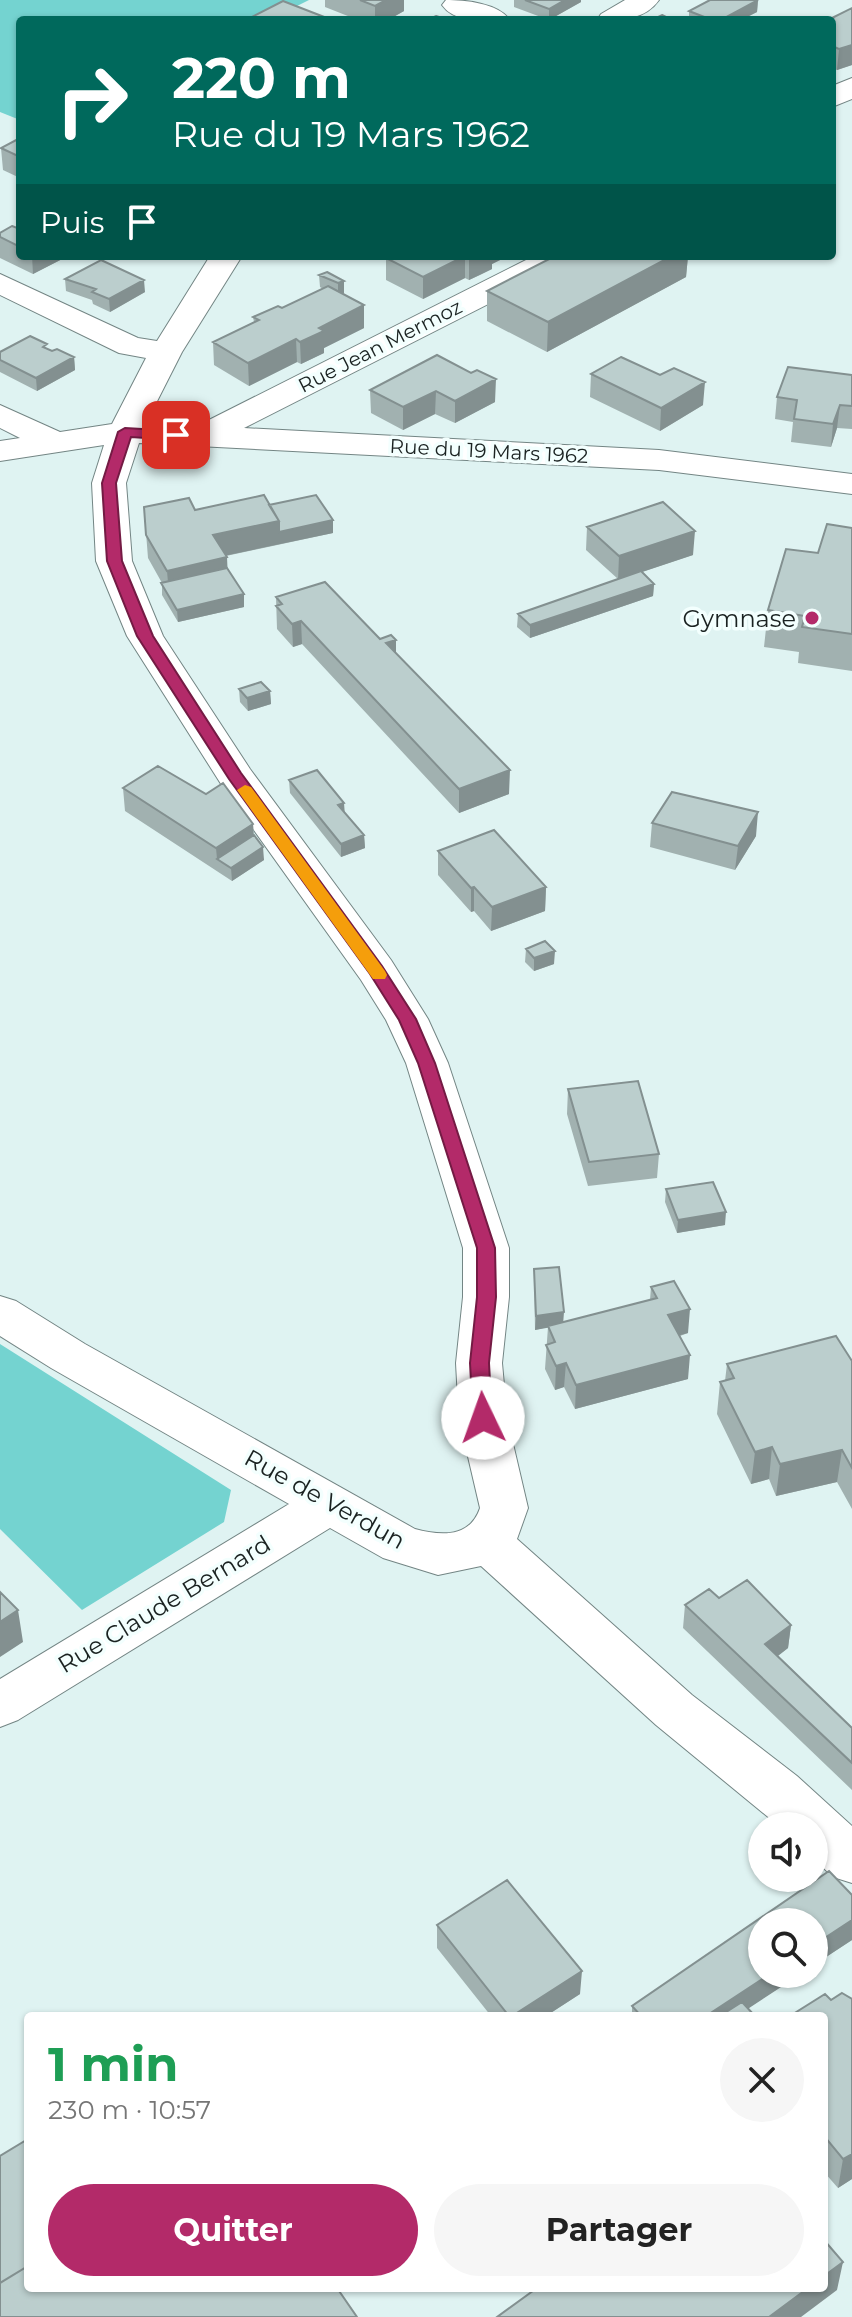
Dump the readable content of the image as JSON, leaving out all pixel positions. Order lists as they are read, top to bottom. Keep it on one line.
{"streets":{"street":["Rue Jean Mermoz","Rue du 19 Mars 1962","Rue de Verdun","Rue Claude Bernard"]},"crossings":[["Rue Jean Mermoz","Rue du 19 Mars 1962"],["Rue de Verdun","Rue Claude Bernard"]],"places":["Gymnase"],"page":{"turn":["220 m","Rue du 19 Mars 1962"],"then":"Puis","heading":["1 min","230 m · 10:57"],"buttons":["Quitter","Partager"]}}
